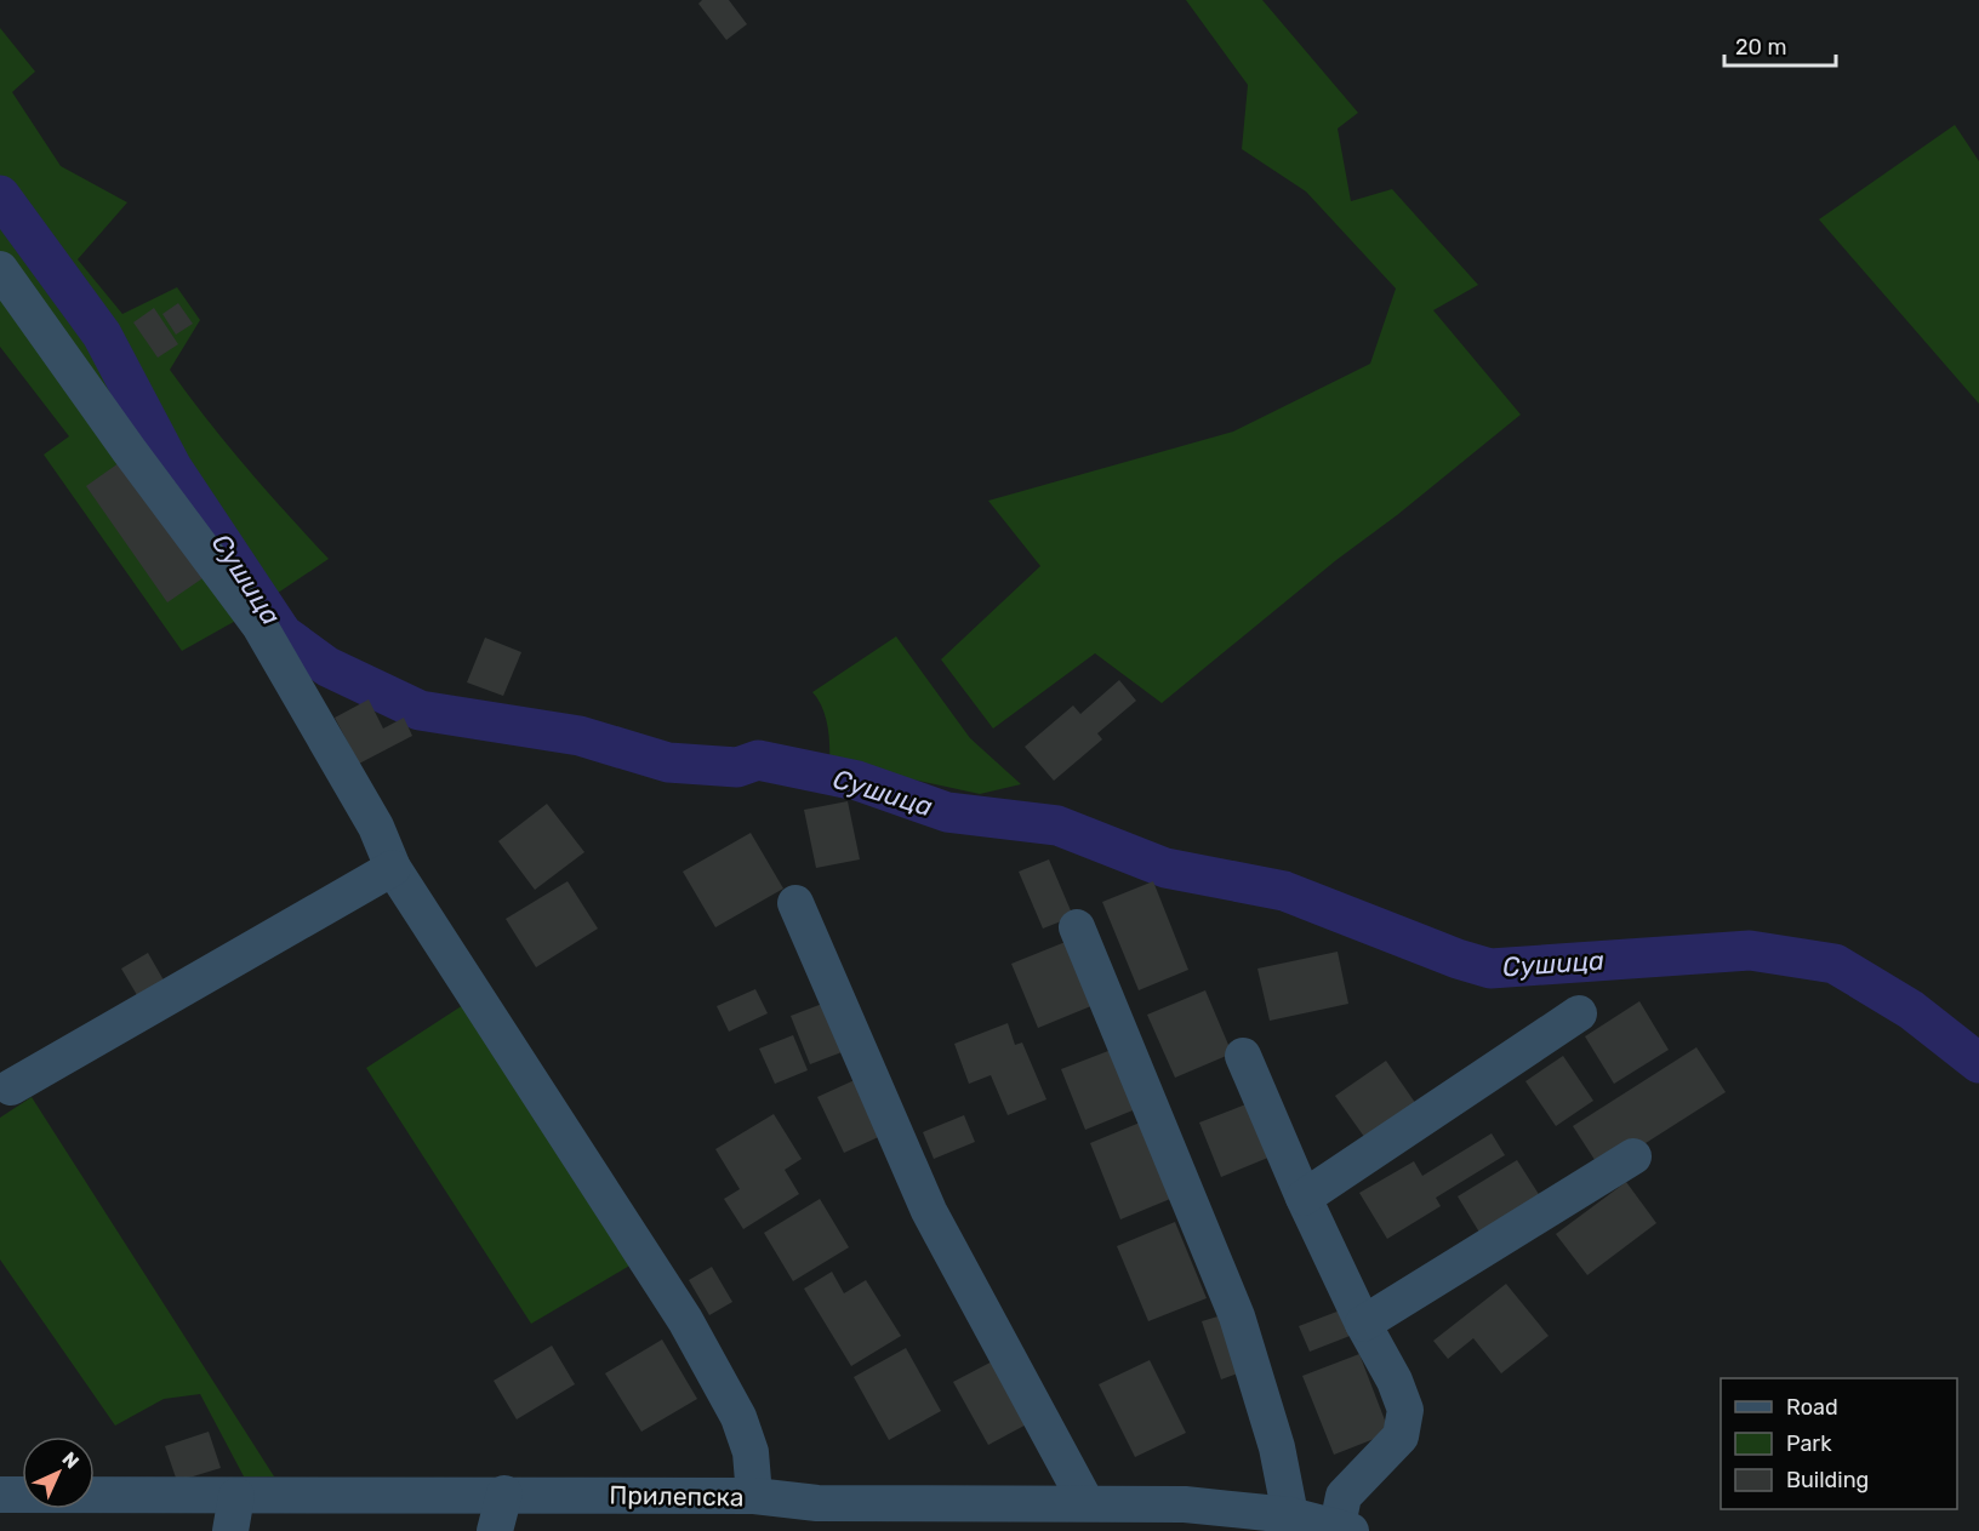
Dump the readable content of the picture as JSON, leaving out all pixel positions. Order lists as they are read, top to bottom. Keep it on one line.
{"streets":{"street":["Прилепска"]},"water":["Сушица"],"legend":["Road","Park","Building"],"scale_bar":"20 m","north":"top right"}
